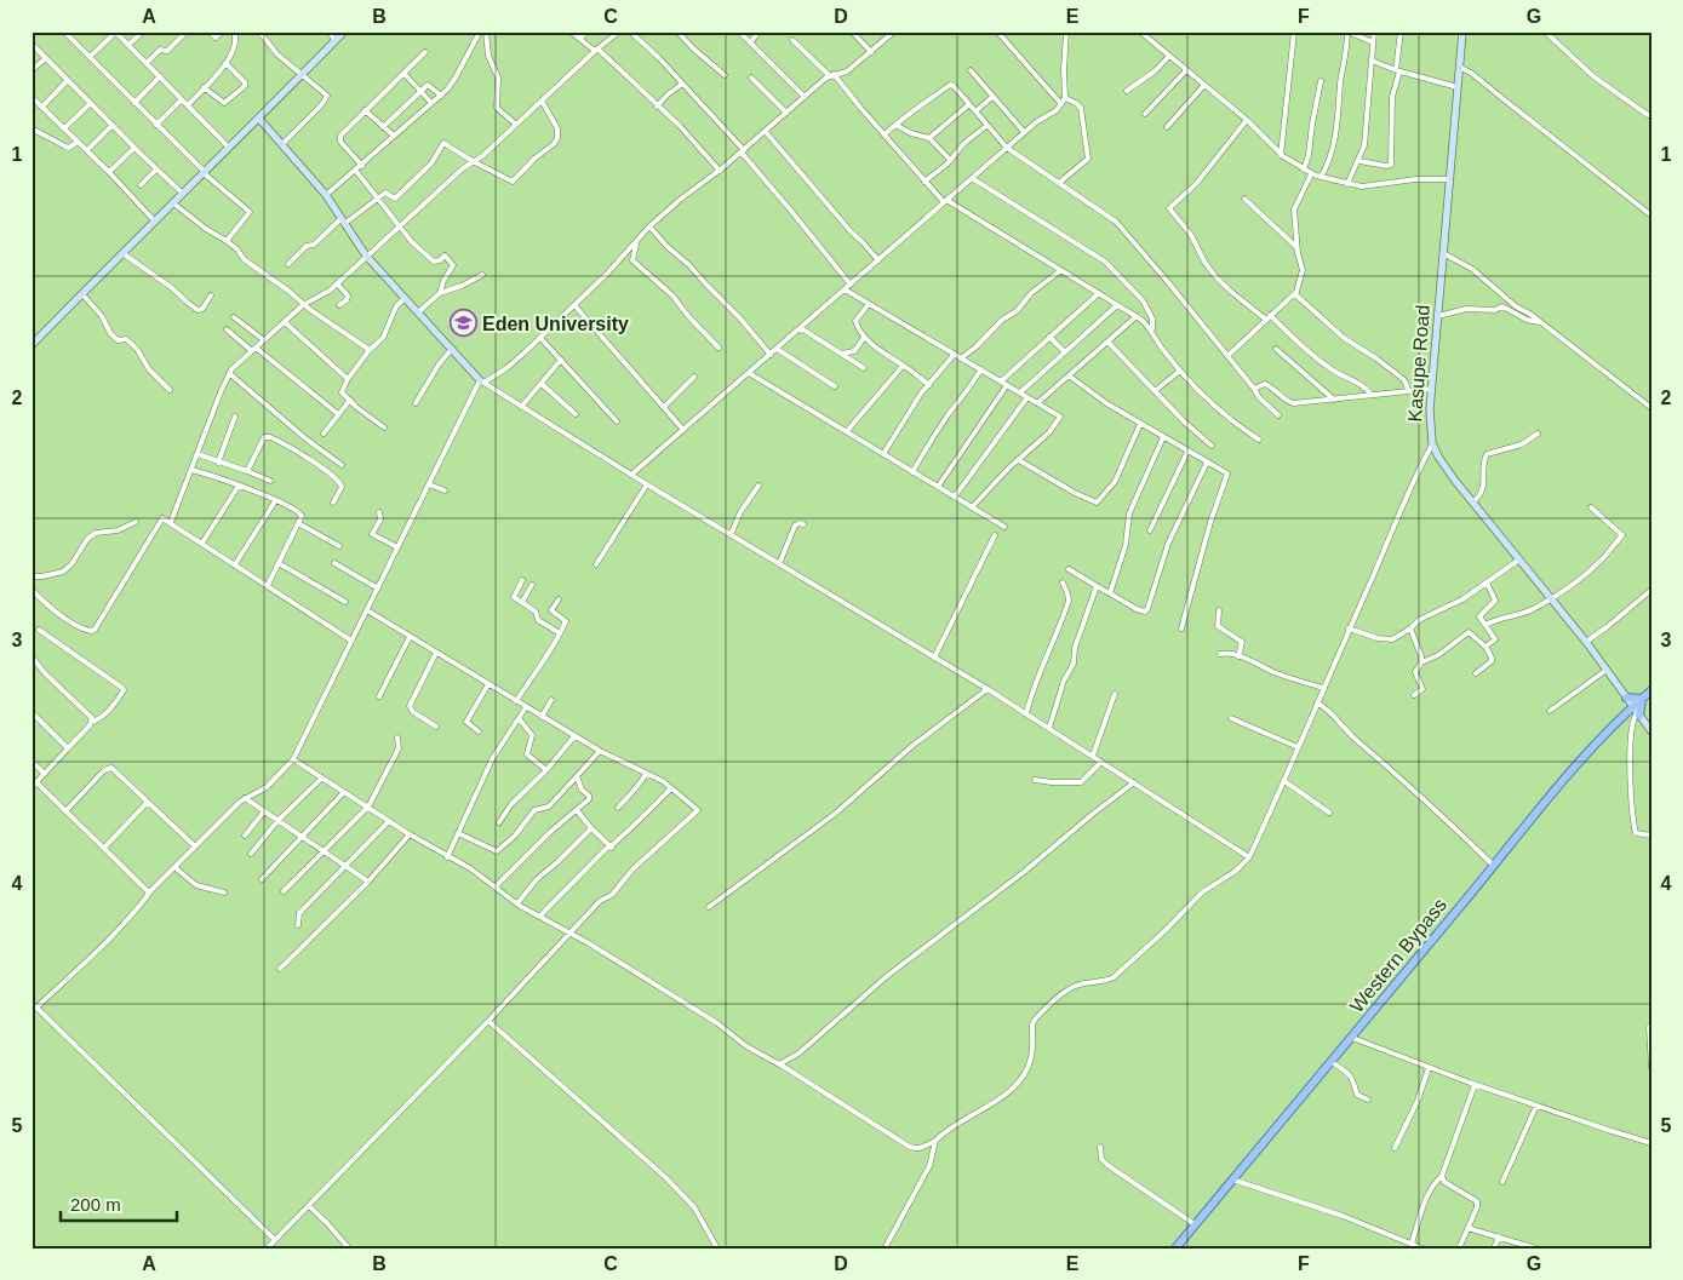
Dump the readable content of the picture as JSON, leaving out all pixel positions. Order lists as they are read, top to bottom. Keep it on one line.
{"streets":{"main road":["Western Bypass"],"street":["Kasupe Road"]},"crossings":[["Kasupe Road","Western Bypass"]],"places":{"school or university":["Eden University"]},"scale_bar":"200 m","grid":{"columns":["A","B","C","D","E","F","G"],"rows":["1","2","3","4","5"]}}
